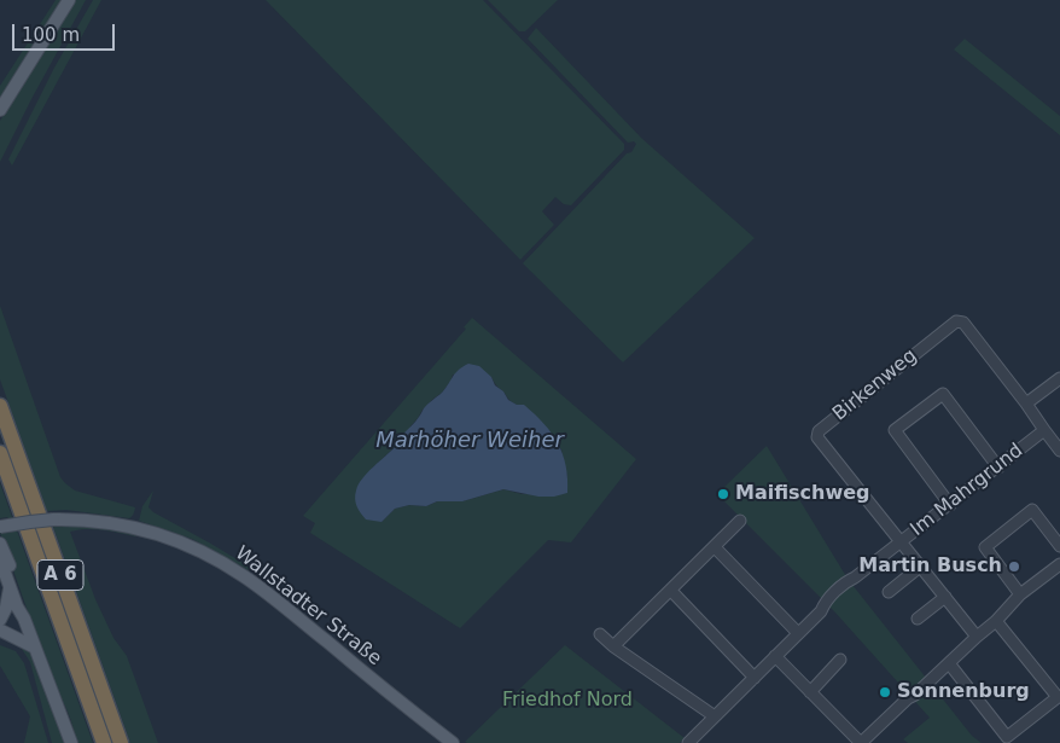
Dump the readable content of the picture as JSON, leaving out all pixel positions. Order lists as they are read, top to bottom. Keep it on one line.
{"streets":{"highway":["A 6"],"main road":["Wallstadter Straße"],"street":["Birkenweg","Im Mahrgrund"]},"crossings":[["Birkenweg","Im Mahrgrund"]],"water":["Marhöher Weiher"],"parks":["Friedhof Nord"],"places":["Maifischweg","Martin Busch","Sonnenburg"],"scale_bar":"100 m"}
